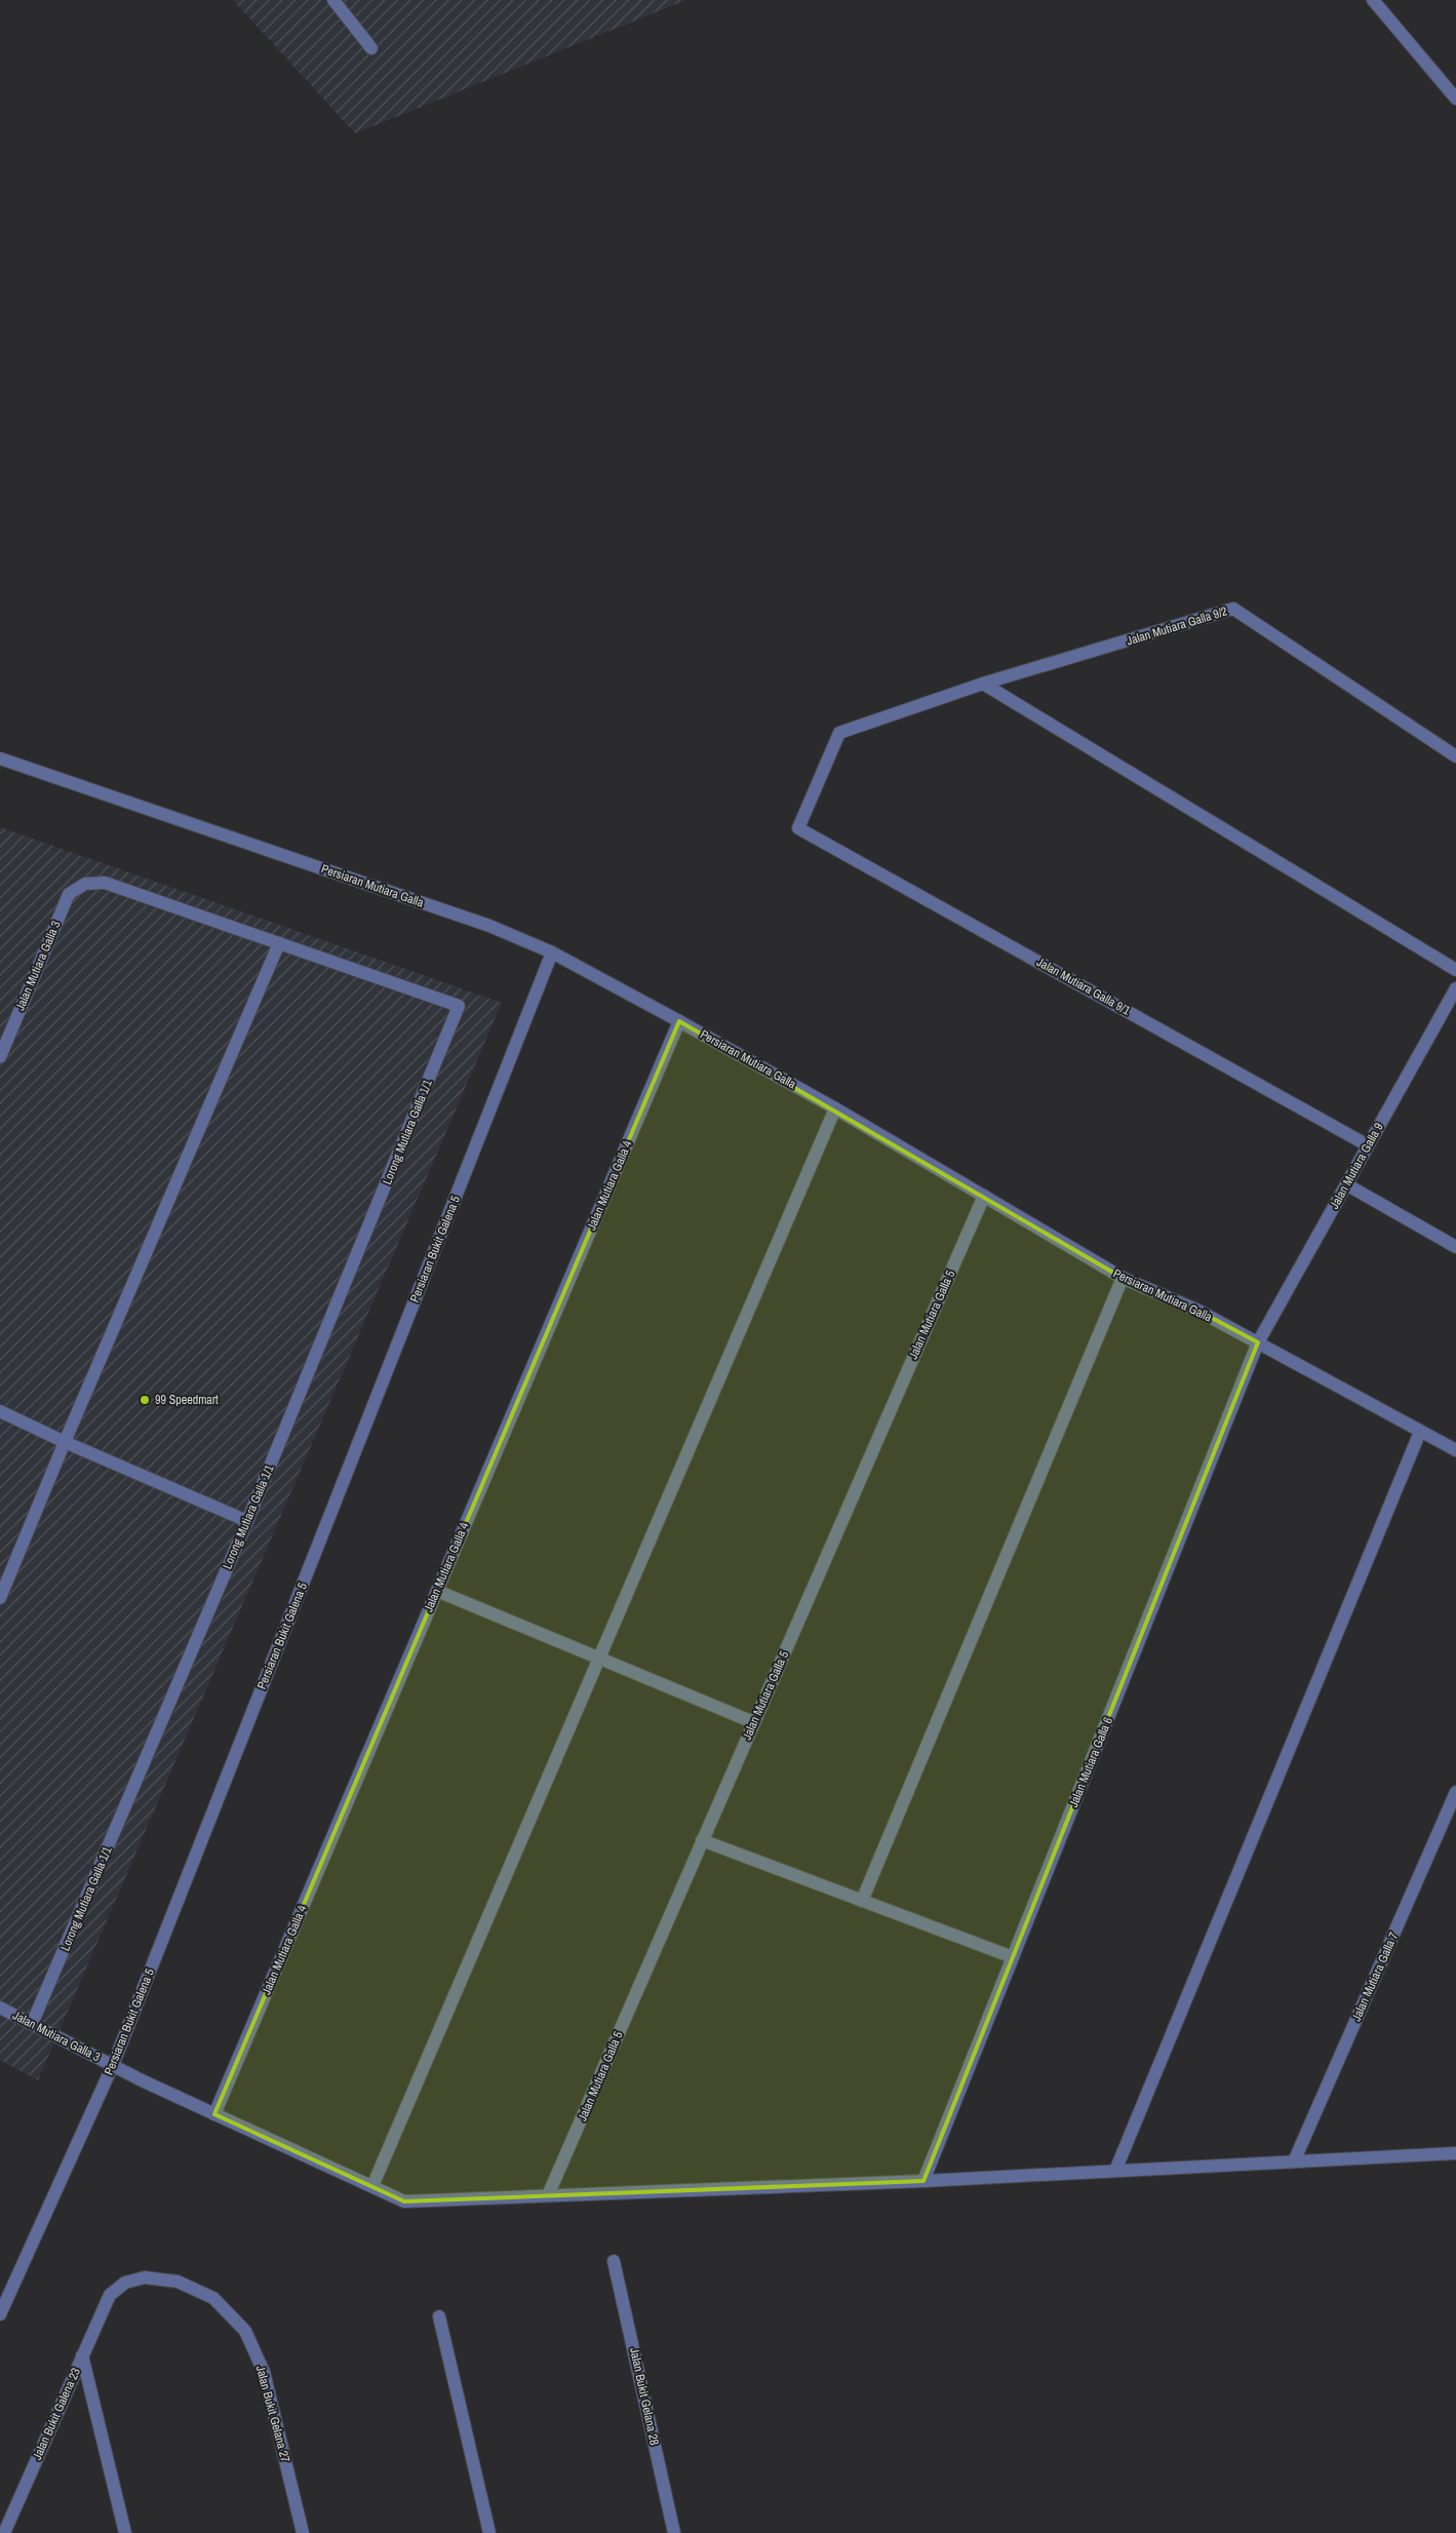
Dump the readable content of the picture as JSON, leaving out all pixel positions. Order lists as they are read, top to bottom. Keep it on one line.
{"streets":{"street":["Jalan Mutiara Galla 9/2","Persiaran Mutiara Galla","Jalan Mutiara Galla 3","Jalan Mutiara Galla 9/1","Lorong Mutiara Galla 1/1","Jalan Mutiara Galla 9","Jalan Mutiara Galla 4","Persiaran Bukit Galena 5","Jalan Mutiara Galla 5","Jalan Mutiara Galla 6","Jalan Mutiara Galla 7","Jalan Bukit Gelana 28","Jalan Bukit Galena 23","Jalan Bukit Gelana 27"]},"crossings":[["Jalan Mutiara Galla 9/2","Jalan Mutiara Galla 9/1"],["Persiaran Mutiara Galla","Jalan Mutiara Galla 9"],["Persiaran Mutiara Galla","Jalan Mutiara Galla 4"],["Persiaran Mutiara Galla","Persiaran Bukit Galena 5"],["Persiaran Mutiara Galla","Jalan Mutiara Galla 5"],["Persiaran Mutiara Galla","Jalan Mutiara Galla 6"],["Jalan Mutiara Galla 3","Lorong Mutiara Galla 1/1"],["Jalan Mutiara Galla 3","Jalan Mutiara Galla 4"],["Jalan Mutiara Galla 3","Persiaran Bukit Galena 5"],["Jalan Mutiara Galla 3","Jalan Mutiara Galla 5"],["Jalan Mutiara Galla 3","Jalan Mutiara Galla 6"],["Jalan Mutiara Galla 3","Jalan Mutiara Galla 7"],["Jalan Mutiara Galla 9/1","Jalan Mutiara Galla 9"],["Jalan Mutiara Galla 9","Jalan Mutiara Galla 6"],["Jalan Bukit Galena 23","Jalan Bukit Gelana 27"]],"places":["99 Speedmart"]}
